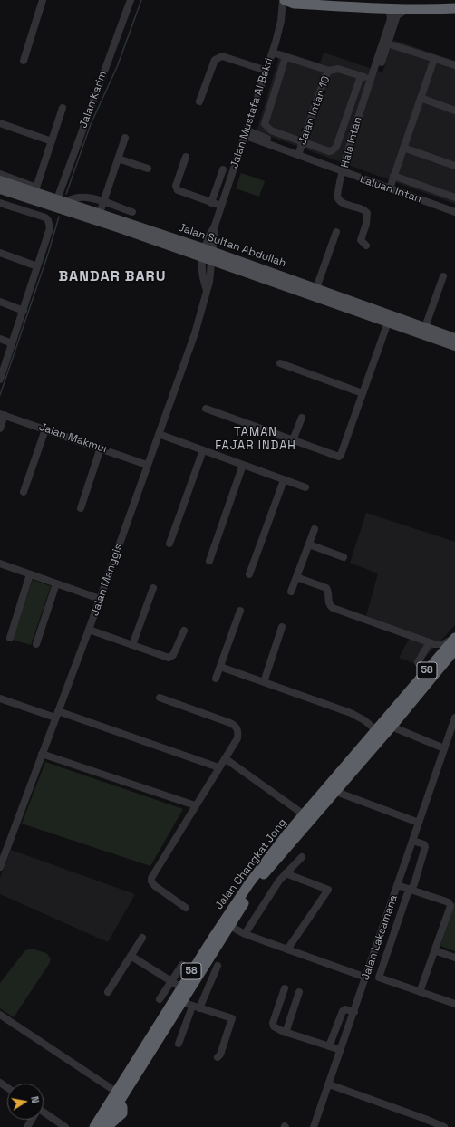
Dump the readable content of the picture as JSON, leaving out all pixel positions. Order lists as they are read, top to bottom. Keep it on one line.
{"streets":{"highway":["58","Jalan Changkat Jong"],"main road":["Jalan Sultan Abdullah"],"street":["Jalan Karim","Jalan Intan 10","Jalan Mustafa Al Bakri","Hala Intan","Laluan Intan","Jalan Makmur","Jalan Manggis","Jalan Laksamana"]},"crossings":[["Jalan Karim","Jalan Sultan Abdullah"],["Jalan Intan 10","Hala Intan"],["Jalan Intan 10","Laluan Intan"],["Jalan Mustafa Al Bakri","Laluan Intan"],["Jalan Mustafa Al Bakri","Jalan Sultan Abdullah"],["Jalan Mustafa Al Bakri","Jalan Manggis"],["Hala Intan","Laluan Intan"],["Jalan Sultan Abdullah","Jalan Manggis"],["Jalan Makmur","Jalan Manggis"]],"districts":["BANDAR BARU","TAMAN FAJAR INDAH"],"north":"right"}
